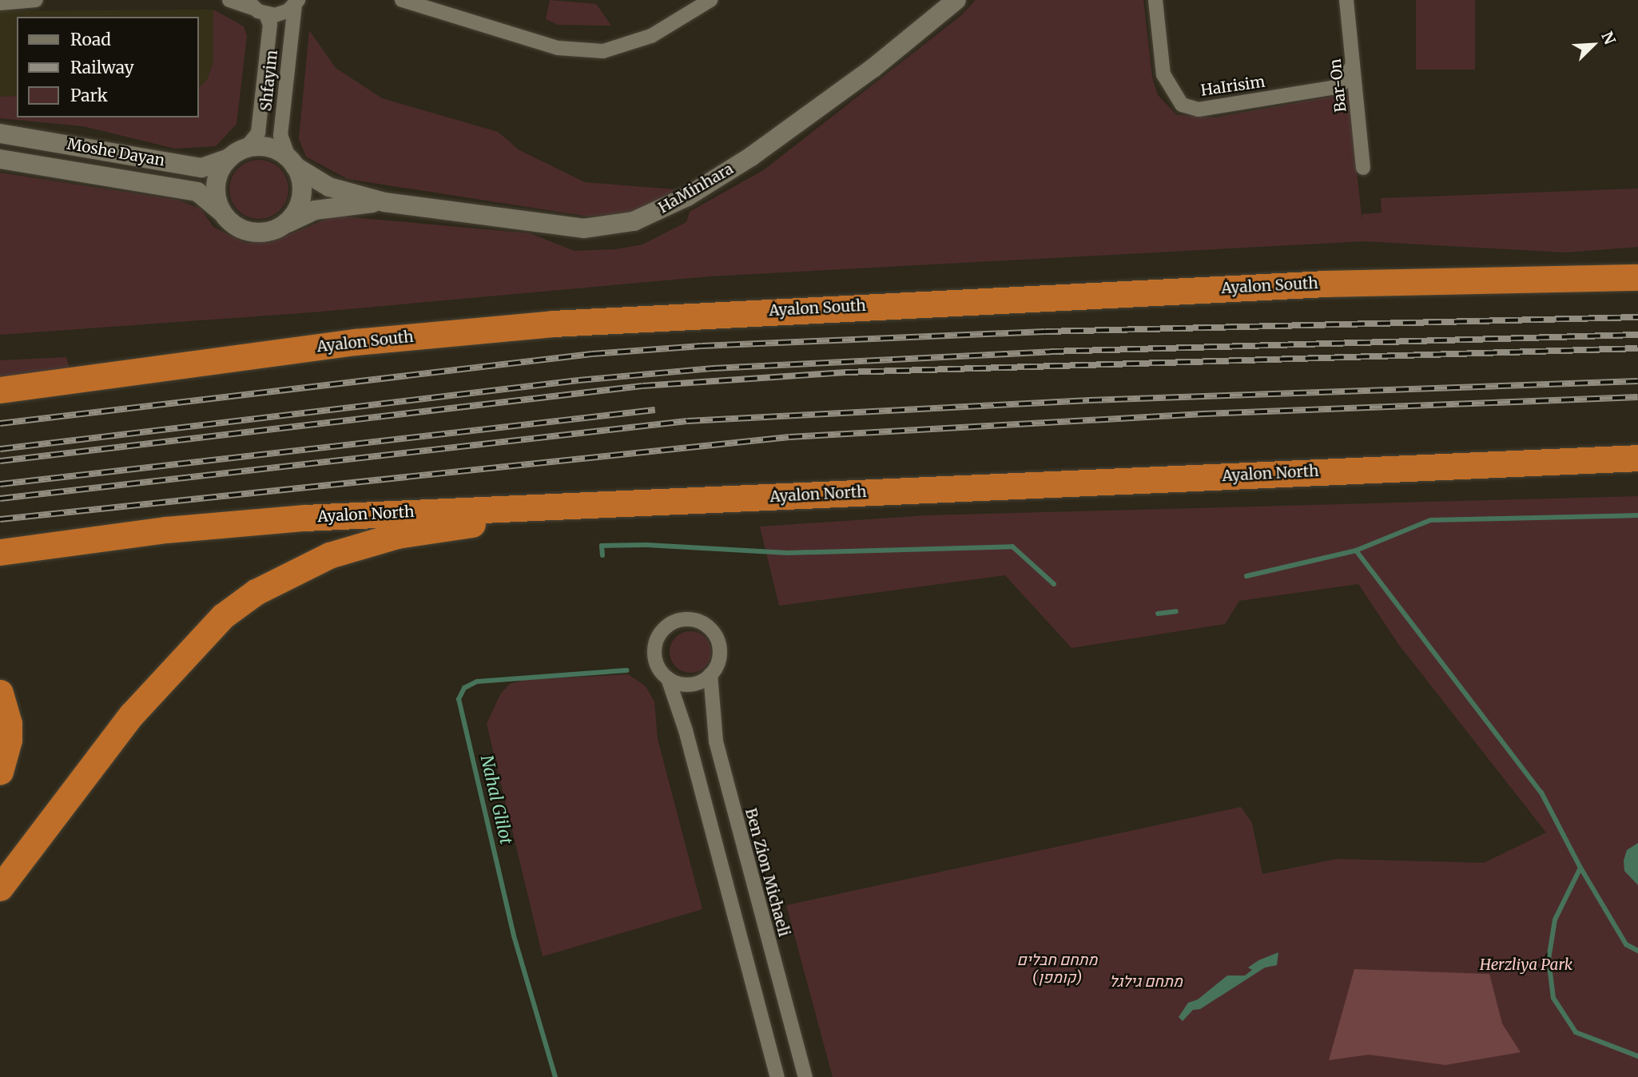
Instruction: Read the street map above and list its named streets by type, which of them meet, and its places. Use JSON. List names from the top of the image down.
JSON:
{
  "streets": {
    "highway": ["Ayalon South", "Ayalon North"],
    "street": [
      "Shfayim",
      "Bar-On",
      "HaIrisim",
      "Moshe Dayan",
      "HaMinhara",
      "Ben Zion Michaeli"
    ]
  },
  "crossings": [
    ["Shfayim", "Moshe Dayan"],
    ["Shfayim", "HaMinhara"],
    ["Bar-On", "HaIrisim"],
    ["Moshe Dayan", "HaMinhara"]
  ],
  "water": ["Nahal Glilot"],
  "parks": ["מתחם חבלים (קומפן)", "Herzliya Park", "מתחם גילגל"],
  "legend": ["Road", "Railway", "Park"],
  "north": "top right"
}
